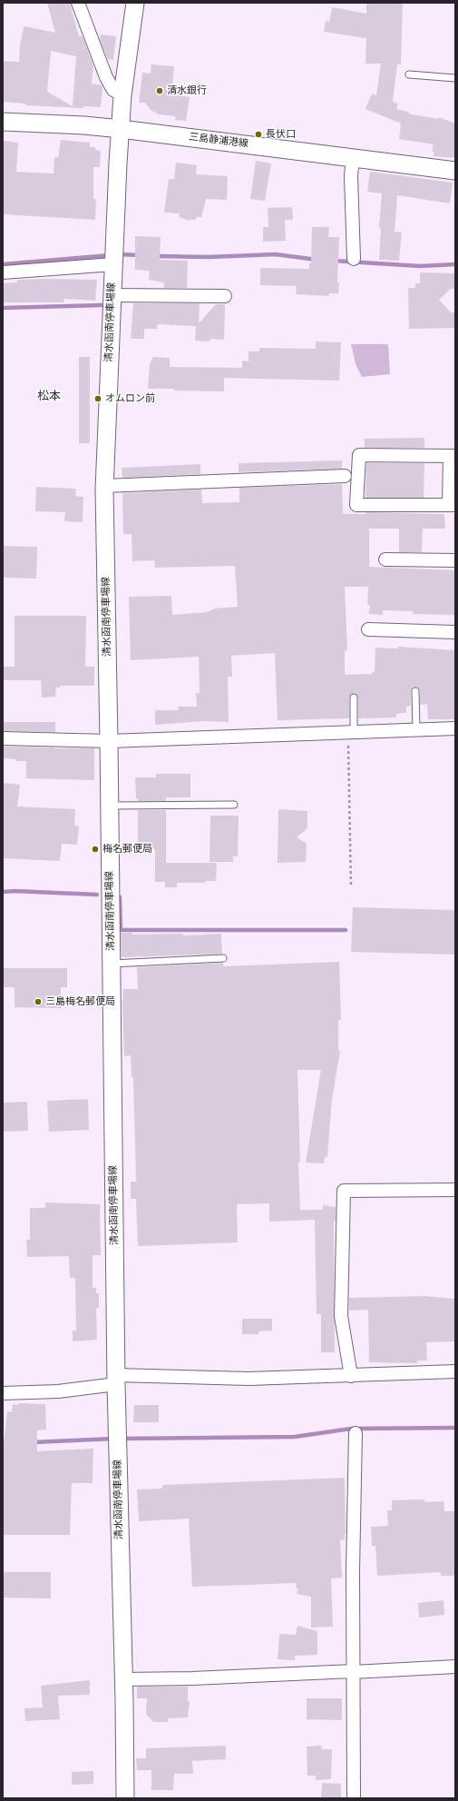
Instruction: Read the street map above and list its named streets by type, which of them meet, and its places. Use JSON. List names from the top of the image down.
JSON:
{
  "streets": {
    "main road": ["三島静浦港線", "清水函南停車場線"]
  },
  "crossings": [
    ["三島静浦港線", "清水函南停車場線"]
  ],
  "districts": ["松本"],
  "places": [
    "清水銀行",
    "長伏口",
    "オムロン前",
    "梅名郵便局",
    "三島梅名郵便局"
  ]
}
